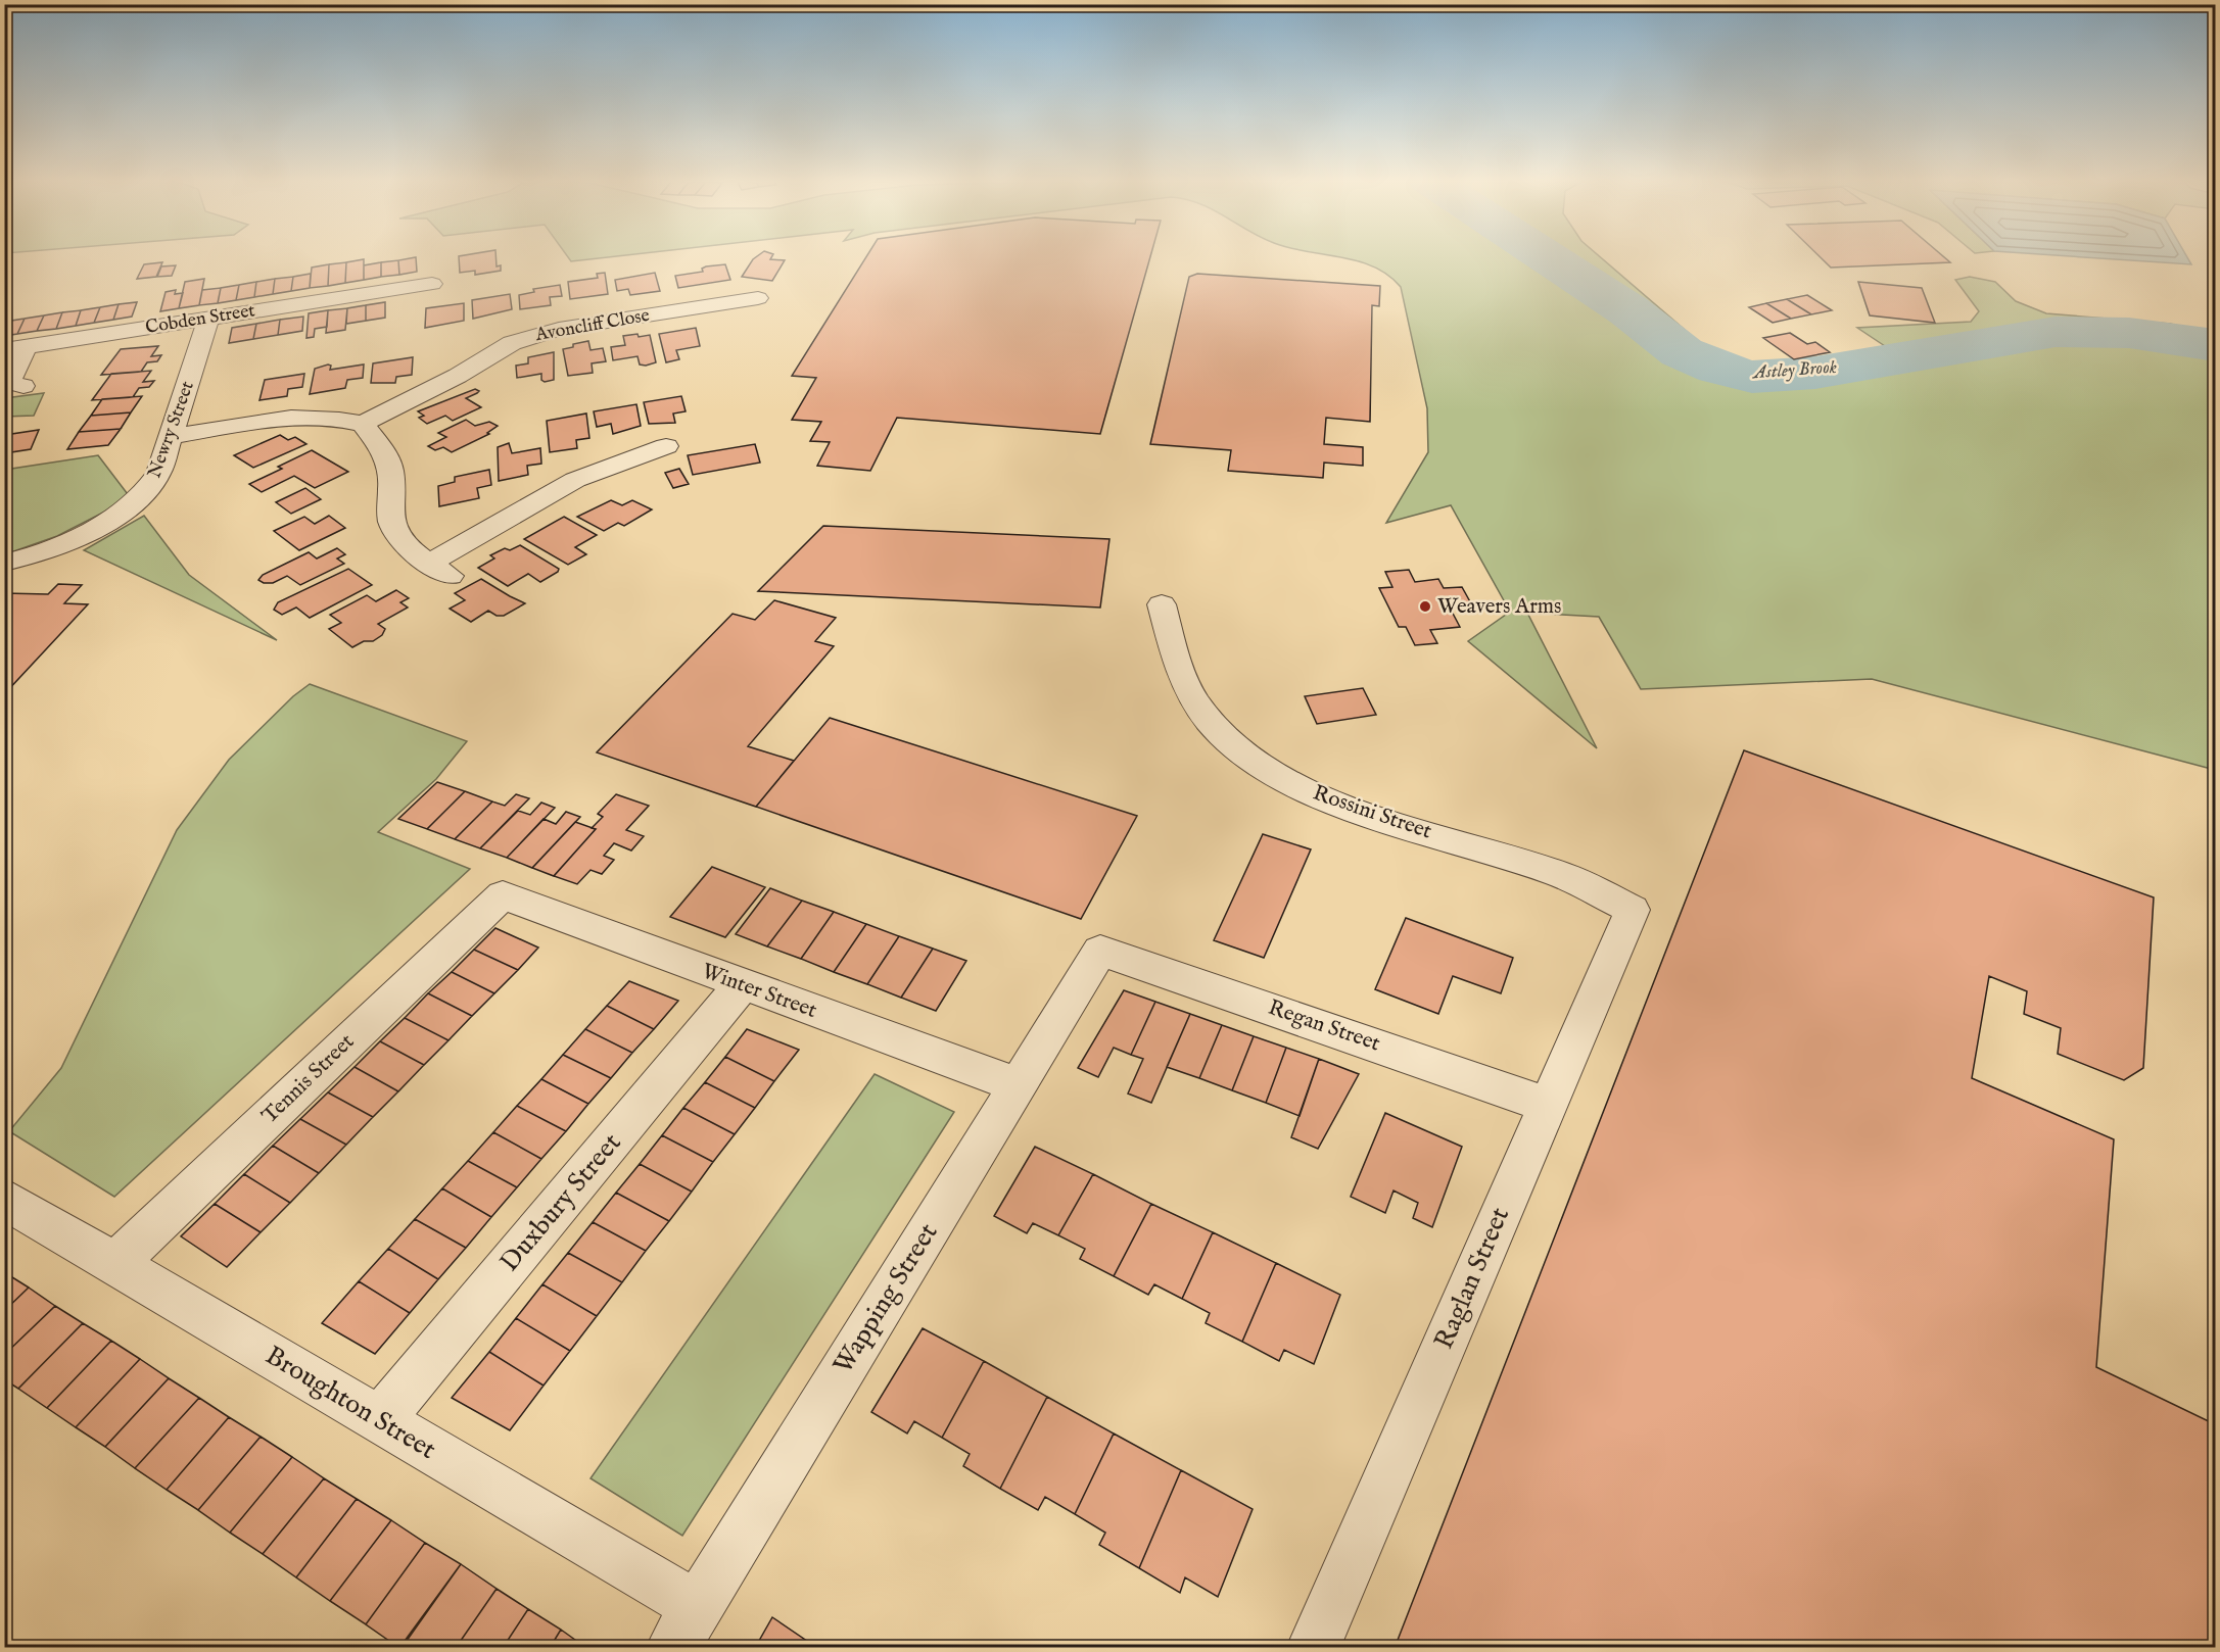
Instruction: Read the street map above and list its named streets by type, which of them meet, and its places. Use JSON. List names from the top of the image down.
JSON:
{
  "streets": {
    "street": [
      "Cobden Street",
      "Avoncliff Close",
      "Newry Street",
      "Rossini Street",
      "Winter Street",
      "Regan Street",
      "Tennis Street",
      "Duxbury Street",
      "Raglan Street",
      "Wapping Street",
      "Broughton Street"
    ]
  },
  "crossings": [
    ["Cobden Street", "Newry Street"],
    ["Rossini Street", "Raglan Street"],
    ["Winter Street", "Tennis Street"],
    ["Winter Street", "Duxbury Street"],
    ["Winter Street", "Wapping Street"],
    ["Regan Street", "Raglan Street"],
    ["Regan Street", "Wapping Street"],
    ["Tennis Street", "Broughton Street"],
    ["Duxbury Street", "Broughton Street"],
    ["Wapping Street", "Broughton Street"]
  ],
  "water": ["Astley Brook"],
  "places": ["Weavers Arms"]
}
